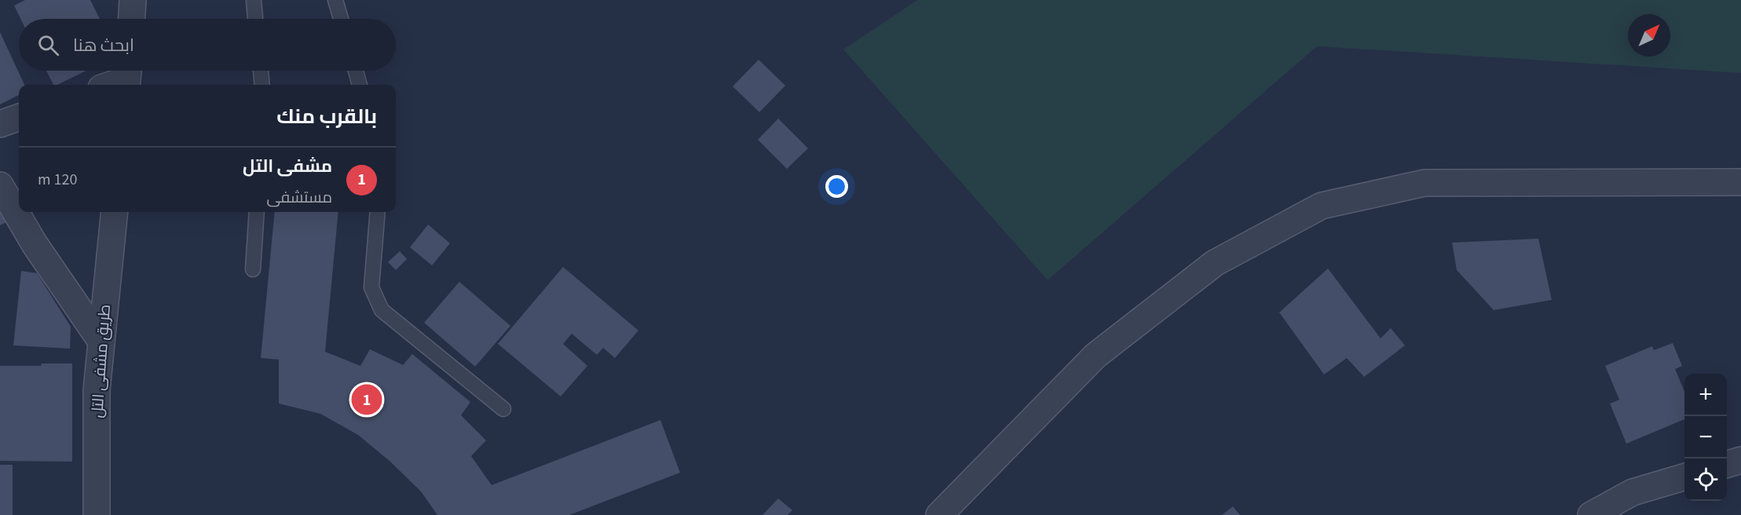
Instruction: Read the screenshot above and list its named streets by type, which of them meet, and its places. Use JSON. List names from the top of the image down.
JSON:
{
  "streets": {
    "street": ["طريق مشفى التل"]
  },
  "north": "top right",
  "page": {
    "search": "ابحث هنا",
    "heading": "بالقرب منك",
    "list": [
      {
        "mark": "1",
        "name": "مشفى التل",
        "note": "مستشفى",
        "value": "120 m"
      }
    ],
    "map_buttons": ["+", "−"],
    "pins": "1"
  }
}
